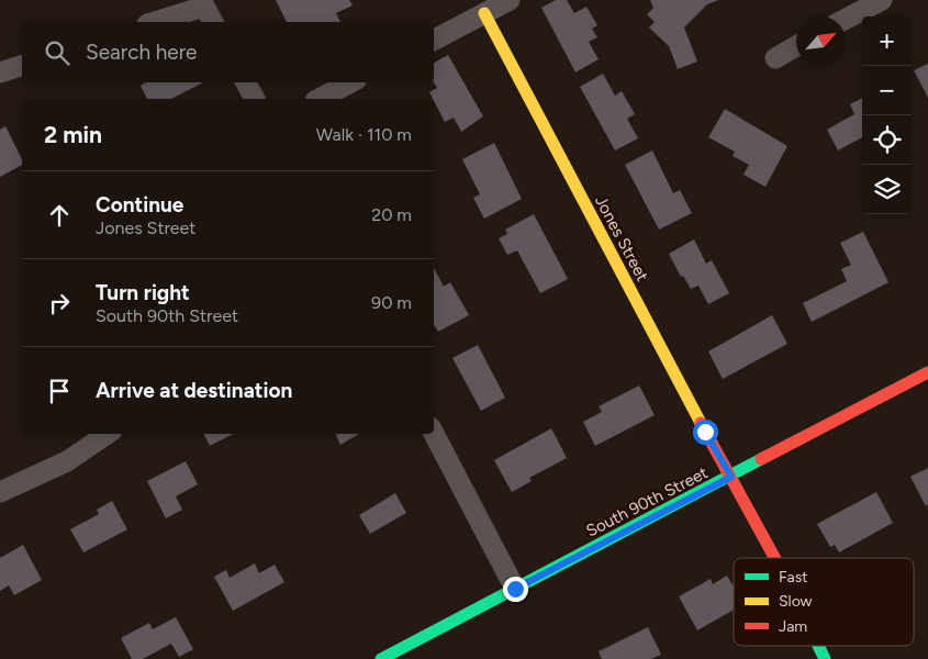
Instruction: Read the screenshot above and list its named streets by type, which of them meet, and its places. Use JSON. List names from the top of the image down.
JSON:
{
  "streets": {
    "street": ["Jones Street", "South 90th Street"]
  },
  "crossings": [
    ["Jones Street", "South 90th Street"]
  ],
  "legend": ["Fast", "Slow", "Jam"],
  "north": "top right",
  "page": {
    "map_buttons": ["+", "−"],
    "search": "Search here",
    "heading": ["2 min", "Walk · 110 m"],
    "list": [
      ["Continue", "Jones Street", "20 m"],
      ["Turn right", "South 90th Street", "90 m"],
      "Arrive at destination"
    ]
  }
}
